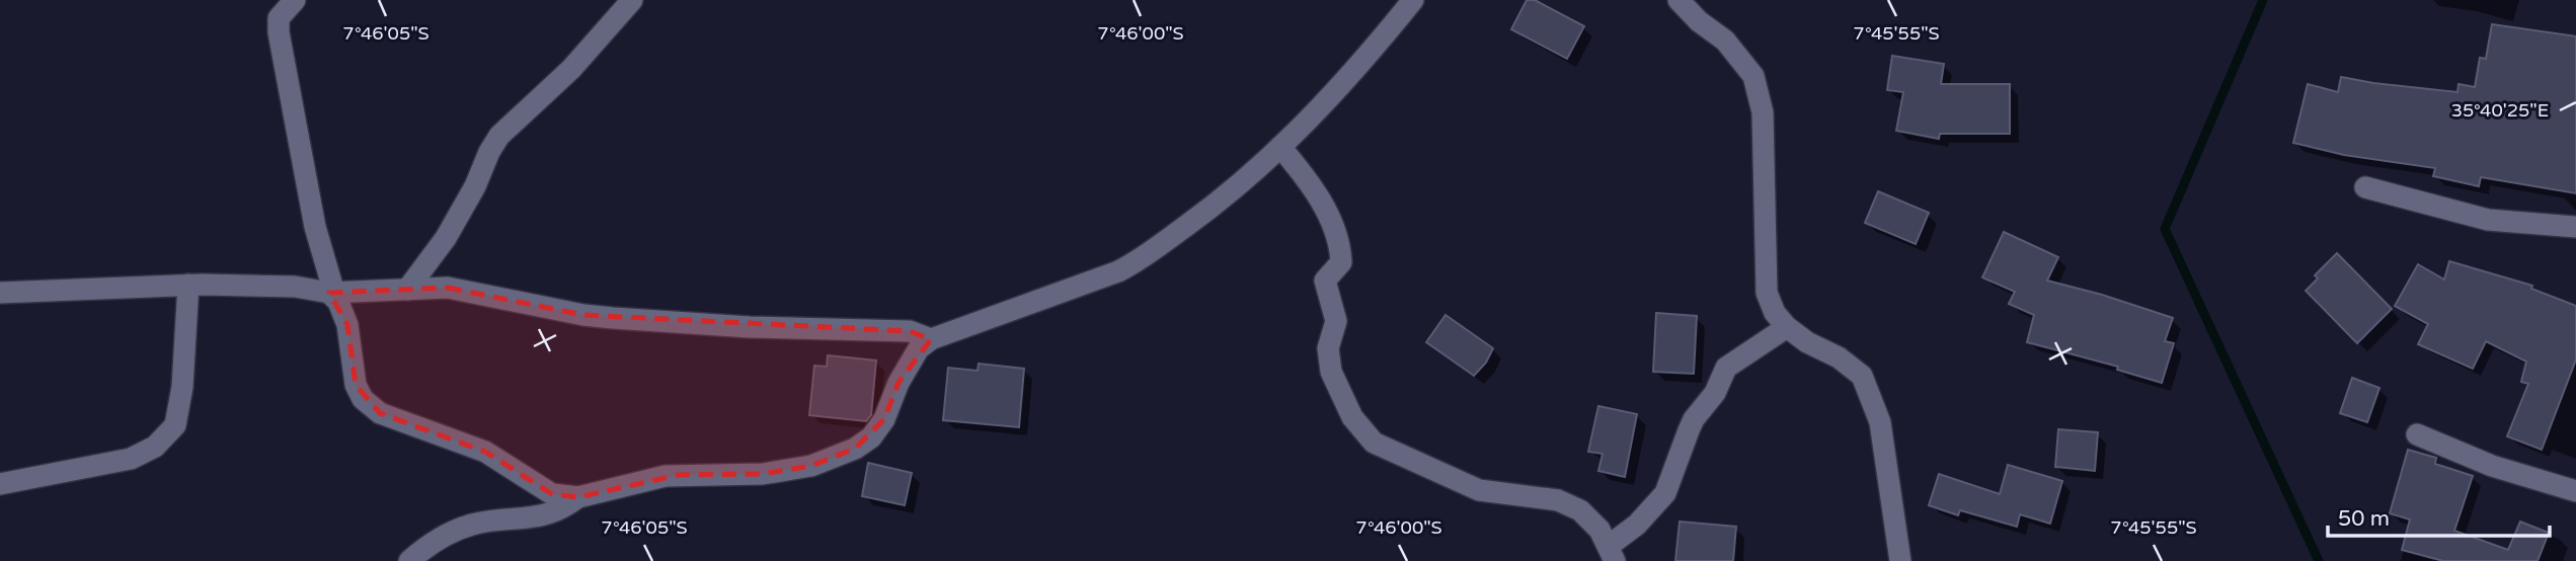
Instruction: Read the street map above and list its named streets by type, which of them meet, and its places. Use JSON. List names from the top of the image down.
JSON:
{
  "scale_bar": "50 m",
  "coordinates": [
    "7°46'05\"S",
    "7°46'00\"S",
    "7°45'55\"S",
    "35°40'25\"E"
  ]
}
